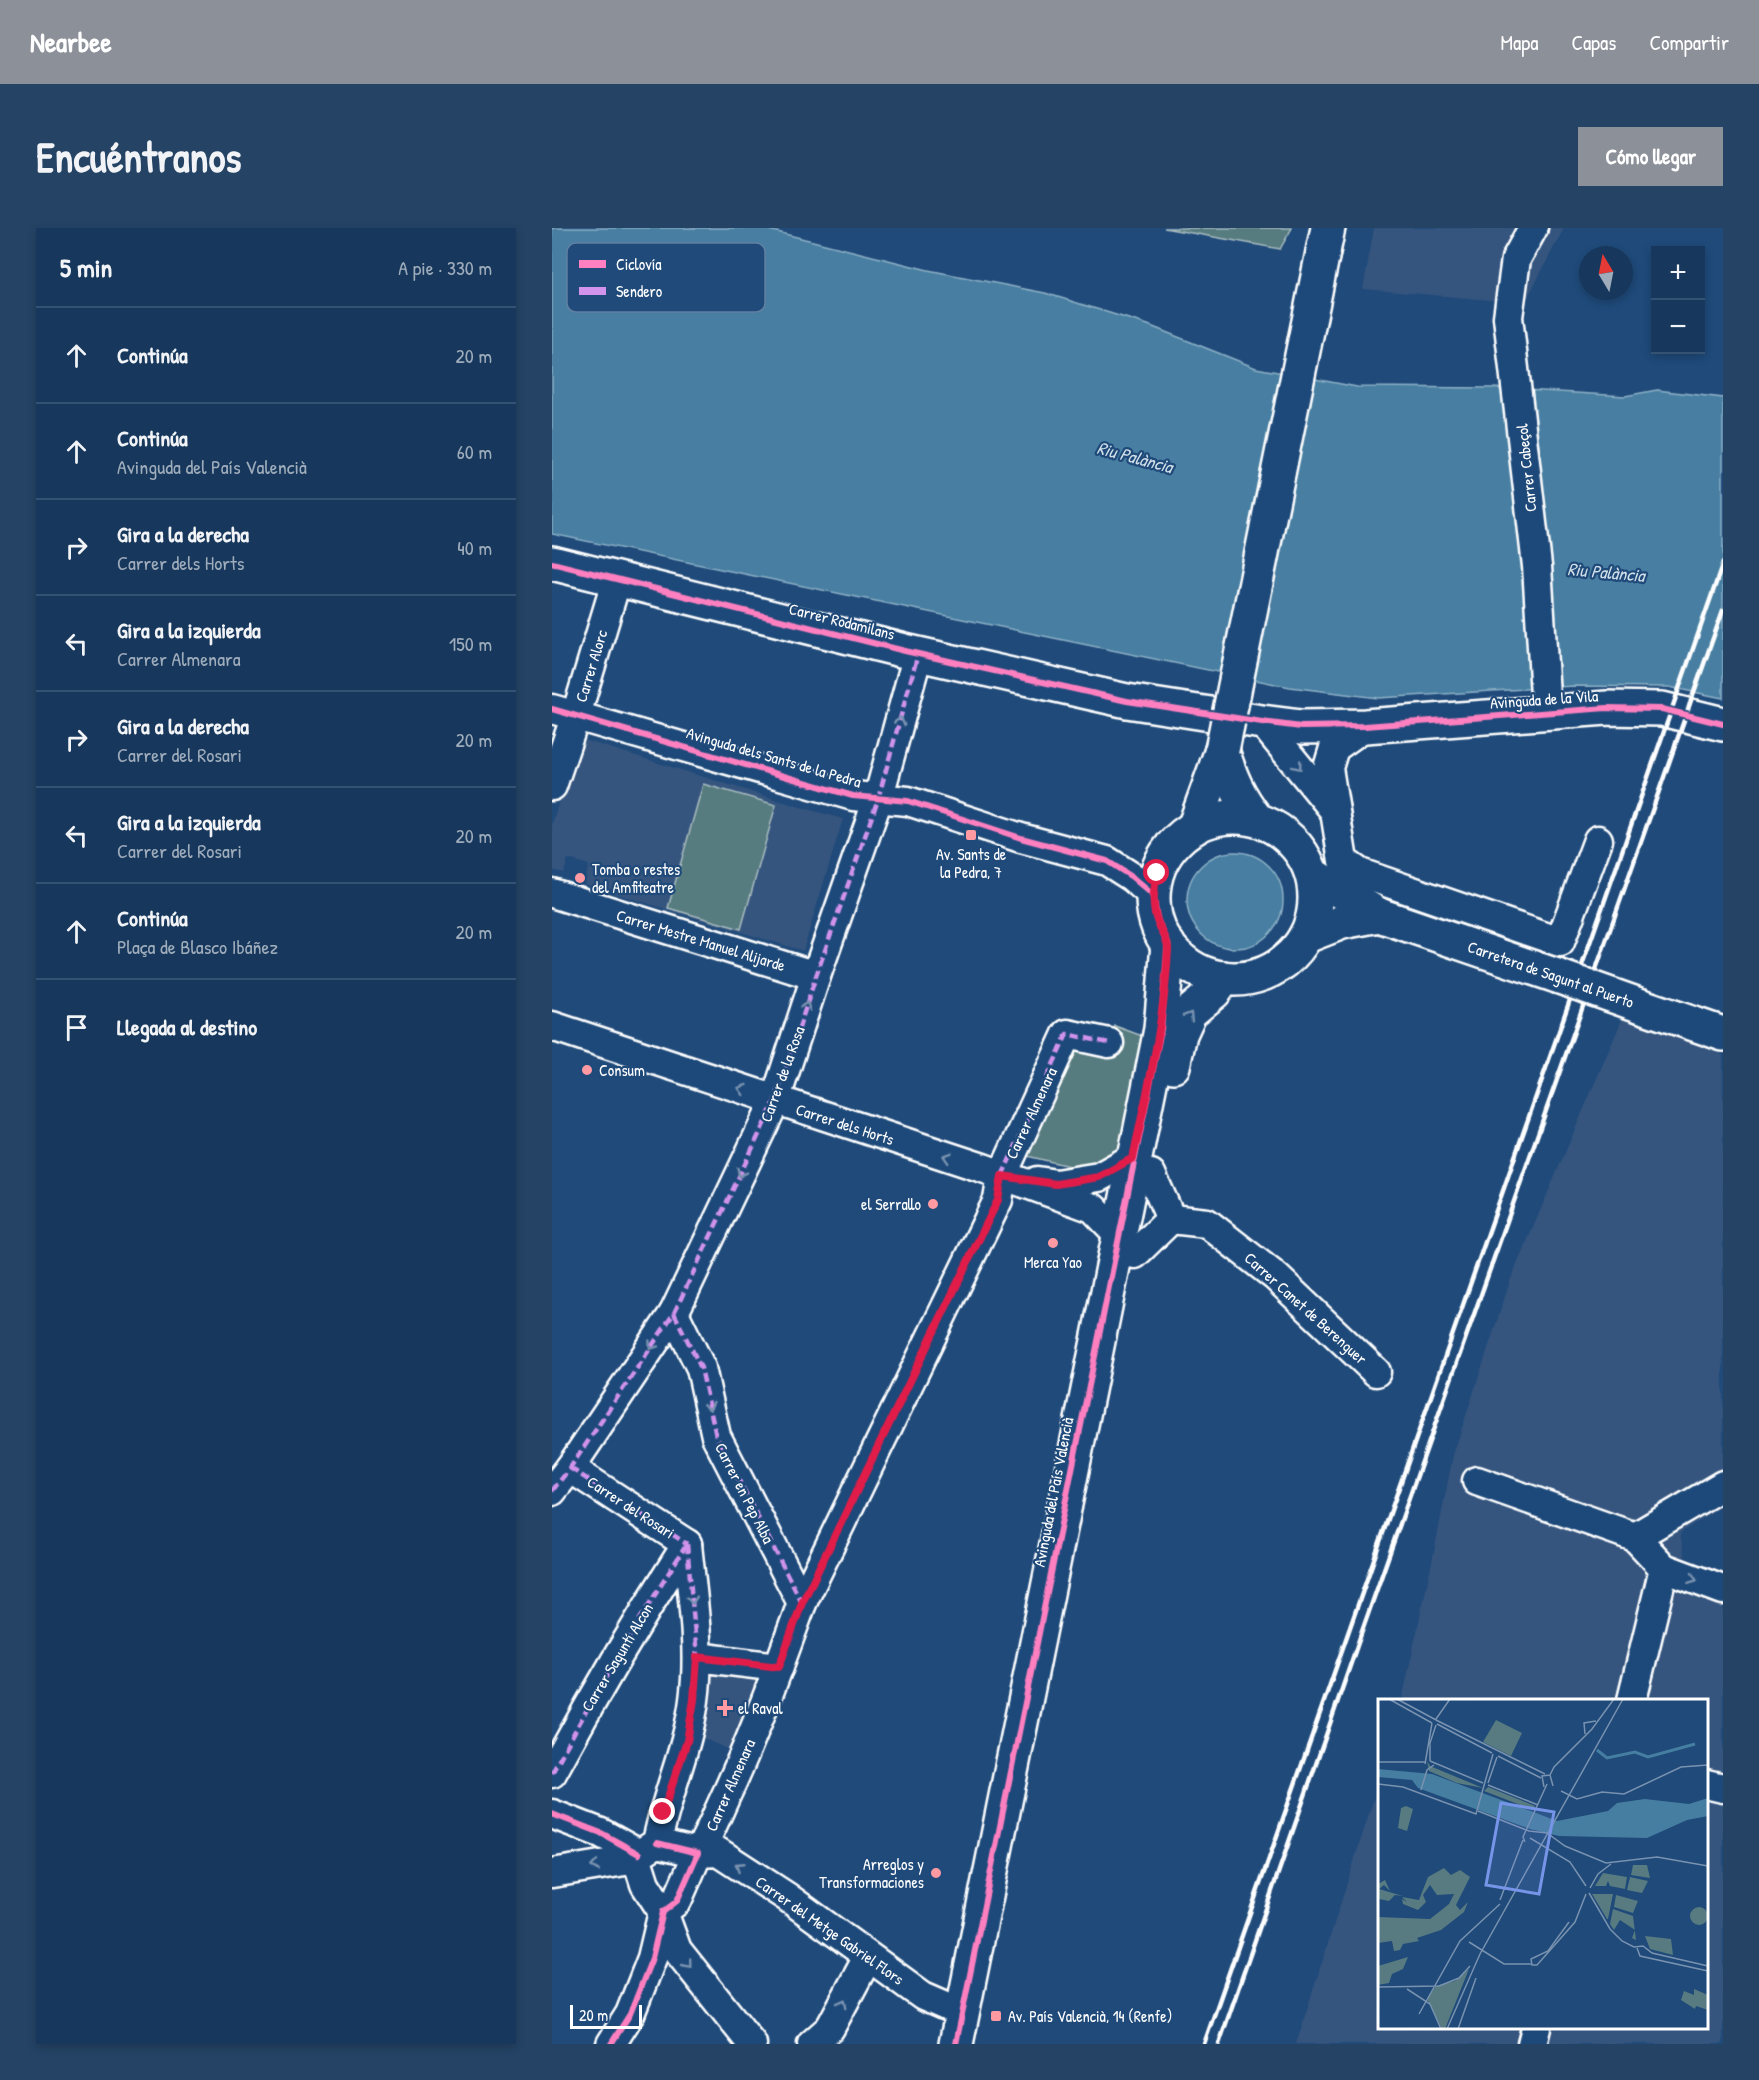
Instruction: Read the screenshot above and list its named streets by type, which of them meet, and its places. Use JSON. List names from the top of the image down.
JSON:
{
  "streets": {
    "main road": [
      "Carrer Rodamilans",
      "Avinguda de la Vila",
      "Carretera de Sagunt al Puerto",
      "Avinguda del País Valencià"
    ],
    "street": [
      "Carrer Cabeçol",
      "Carrer Alorc",
      "Avinguda dels Sants de la Pedra",
      "Carrer Mestre Manuel Alijarde",
      "Carrer de la Rosa",
      "Carrer Almenara",
      "Carrer dels Horts",
      "Carrer Canet de Berenguer",
      "Carrer en Pep Alba",
      "Carrer del Rosari",
      "Carrer Saguntí Alcon",
      "Carrer del Metge Gabriel Flors"
    ]
  },
  "crossings": [
    ["Carrer Cabeçol", "Avinguda de la Vila"],
    ["Carrer Rodamilans", "Carrer Alorc"],
    ["Carrer Rodamilans", "Avinguda de la Vila"],
    ["Carrer Rodamilans", "Carrer de la Rosa"],
    ["Carrer Alorc", "Avinguda dels Sants de la Pedra"],
    ["Avinguda dels Sants de la Pedra", "Carretera de Sagunt al Puerto"],
    ["Avinguda dels Sants de la Pedra", "Carrer de la Rosa"],
    ["Avinguda dels Sants de la Pedra", "Avinguda del País Valencià"],
    ["Carrer Mestre Manuel Alijarde", "Carrer de la Rosa"],
    ["Carretera de Sagunt al Puerto", "Avinguda del País Valencià"],
    ["Carrer de la Rosa", "Carrer dels Horts"],
    ["Carrer de la Rosa", "Carrer en Pep Alba"],
    ["Carrer de la Rosa", "Carrer del Rosari"],
    ["Carrer Almenara", "Carrer dels Horts"],
    ["Carrer Almenara", "Carrer en Pep Alba"],
    ["Carrer Almenara", "Carrer del Metge Gabriel Flors"],
    ["Carrer dels Horts", "Avinguda del País Valencià"],
    ["Avinguda del País Valencià", "Carrer del Metge Gabriel Flors"],
    ["Carrer del Rosari", "Carrer Saguntí Alcon"],
    ["Carrer del Rosari", "Carrer del Metge Gabriel Flors"]
  ],
  "one_way": ["Carrer dels Horts", "Carrer en Pep Alba"],
  "water": ["Riu Palància"],
  "places": {
    "transit": ["Av. Sants de la Pedra, 7", "Av. País Valencià, 14 (Renfe)"],
    "other": [
      "Tomba o restes del Amfiteatre",
      "Consum",
      "el Serrallo",
      "Merca Yao",
      "Arreglos y Transformaciones"
    ],
    "health": ["el Raval"]
  },
  "legend": ["Ciclovía", "Sendero"],
  "scale_bar": "20 m",
  "north": "top",
  "page": {
    "header": "Nearbee",
    "nav": ["Mapa", "Capas", "Compartir"],
    "buttons": "Cómo llegar",
    "title": "Encuéntranos",
    "heading": ["5 min", "A pie · 330 m"],
    "map_buttons": ["+", "−"],
    "list": [
      ["Continúa", "20 m"],
      ["Continúa", "Avinguda del País Valencià", "60 m"],
      ["Gira a la derecha", "Carrer dels Horts", "40 m"],
      ["Gira a la izquierda", "Carrer Almenara", "150 m"],
      ["Gira a la derecha", "Carrer del Rosari", "20 m"],
      ["Gira a la izquierda", "Carrer del Rosari", "20 m"],
      ["Continúa", "Plaça de Blasco Ibáñez", "20 m"],
      "Llegada al destino"
    ],
    "scale": "20 m"
  }
}
